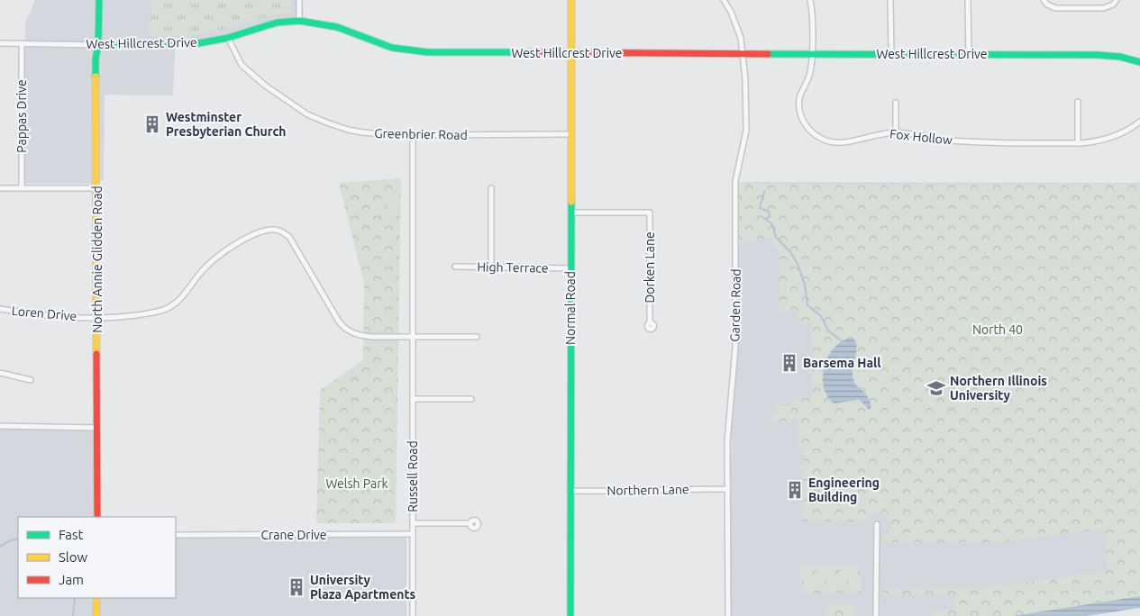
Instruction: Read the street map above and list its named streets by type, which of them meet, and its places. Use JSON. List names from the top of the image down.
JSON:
{
  "streets": {
    "street": [
      "West Hillcrest Drive",
      "Pappas Drive",
      "Greenbrier Road",
      "Fox Hollow",
      "North Annie Glidden Road",
      "High Terrace",
      "Dorken Lane",
      "Garden Road",
      "Normal Road",
      "Loren Drive",
      "Russell Road",
      "Northern Lane",
      "Crane Drive"
    ]
  },
  "crossings": [
    ["West Hillcrest Drive", "Pappas Drive"],
    ["West Hillcrest Drive", "Greenbrier Road"],
    ["West Hillcrest Drive", "Fox Hollow"],
    ["West Hillcrest Drive", "North Annie Glidden Road"],
    ["West Hillcrest Drive", "Garden Road"],
    ["West Hillcrest Drive", "Normal Road"],
    ["Greenbrier Road", "Normal Road"],
    ["Greenbrier Road", "Russell Road"],
    ["North Annie Glidden Road", "Loren Drive"],
    ["High Terrace", "Normal Road"],
    ["Dorken Lane", "Normal Road"],
    ["Garden Road", "Northern Lane"],
    ["Normal Road", "Northern Lane"],
    ["Loren Drive", "Russell Road"],
    ["Russell Road", "Crane Drive"]
  ],
  "parks": ["North 40", "Welsh Park"],
  "places": {
    "building": [
      "Westminster Presbyterian Church",
      "Barsema Hall",
      "Engineering Building",
      "University Plaza Apartments"
    ],
    "school or university": ["Northern Illinois University"]
  },
  "legend": ["Fast", "Slow", "Jam"]
}
